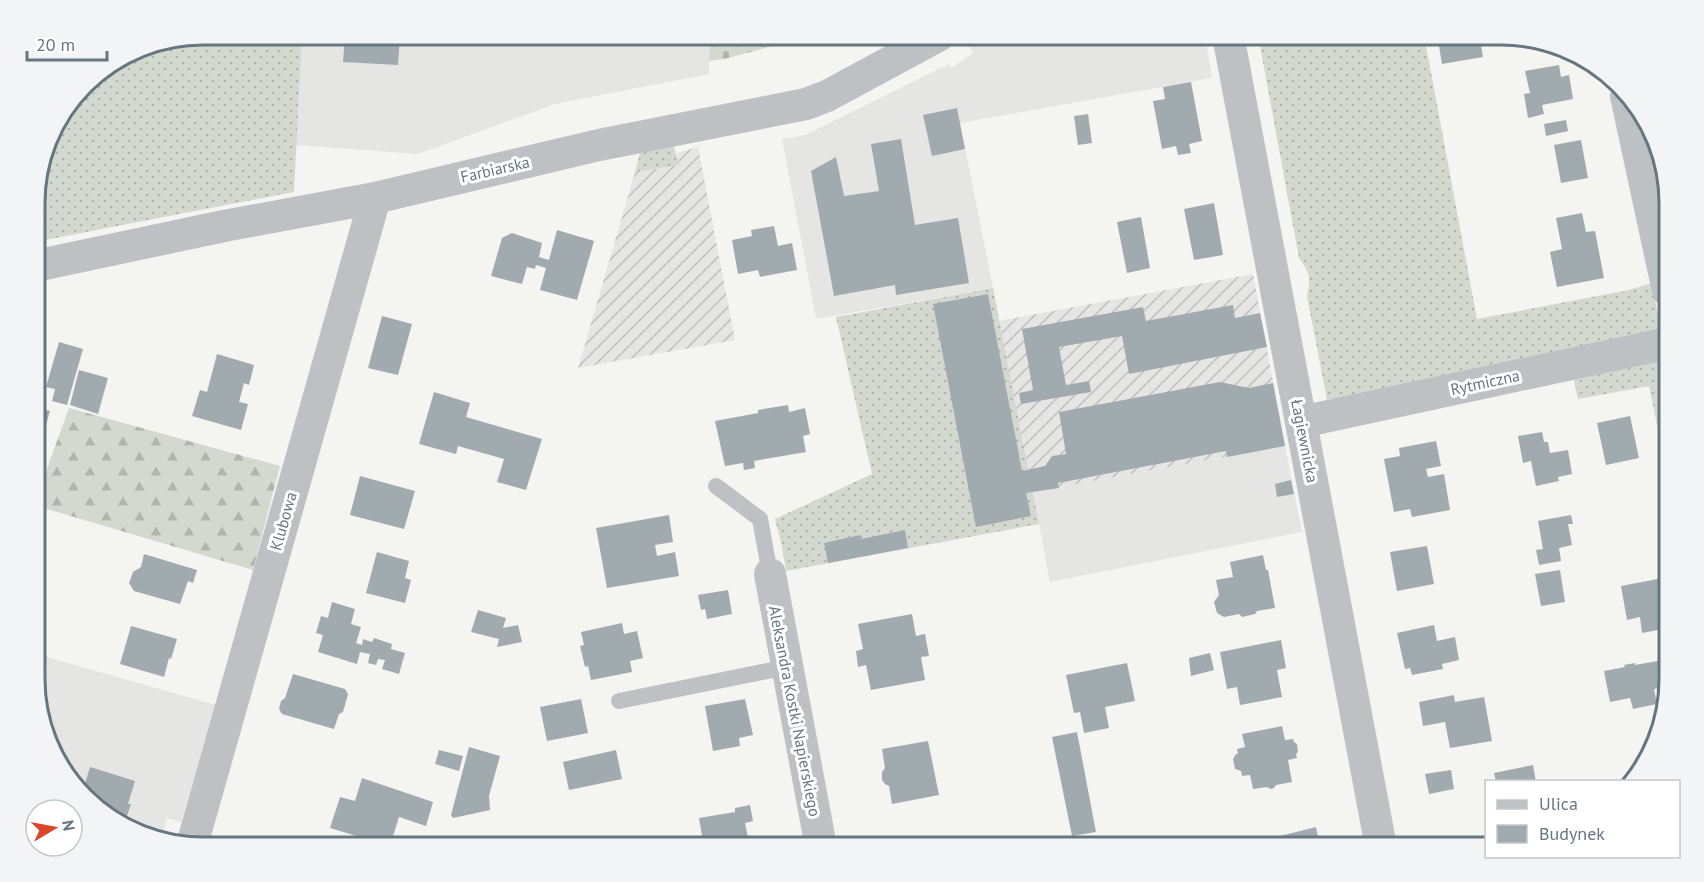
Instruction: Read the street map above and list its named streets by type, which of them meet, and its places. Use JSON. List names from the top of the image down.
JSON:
{
  "streets": {
    "street": [
      "Farbiarska",
      "Rytmiczna",
      "Łagiewnicka",
      "Klubowa",
      "Aleksandra Kostki Napierskiego"
    ]
  },
  "crossings": [
    ["Farbiarska", "Klubowa"],
    ["Rytmiczna", "Łagiewnicka"]
  ],
  "legend": ["Ulica", "Budynek"],
  "scale_bar": "20 m",
  "north": "right"
}
